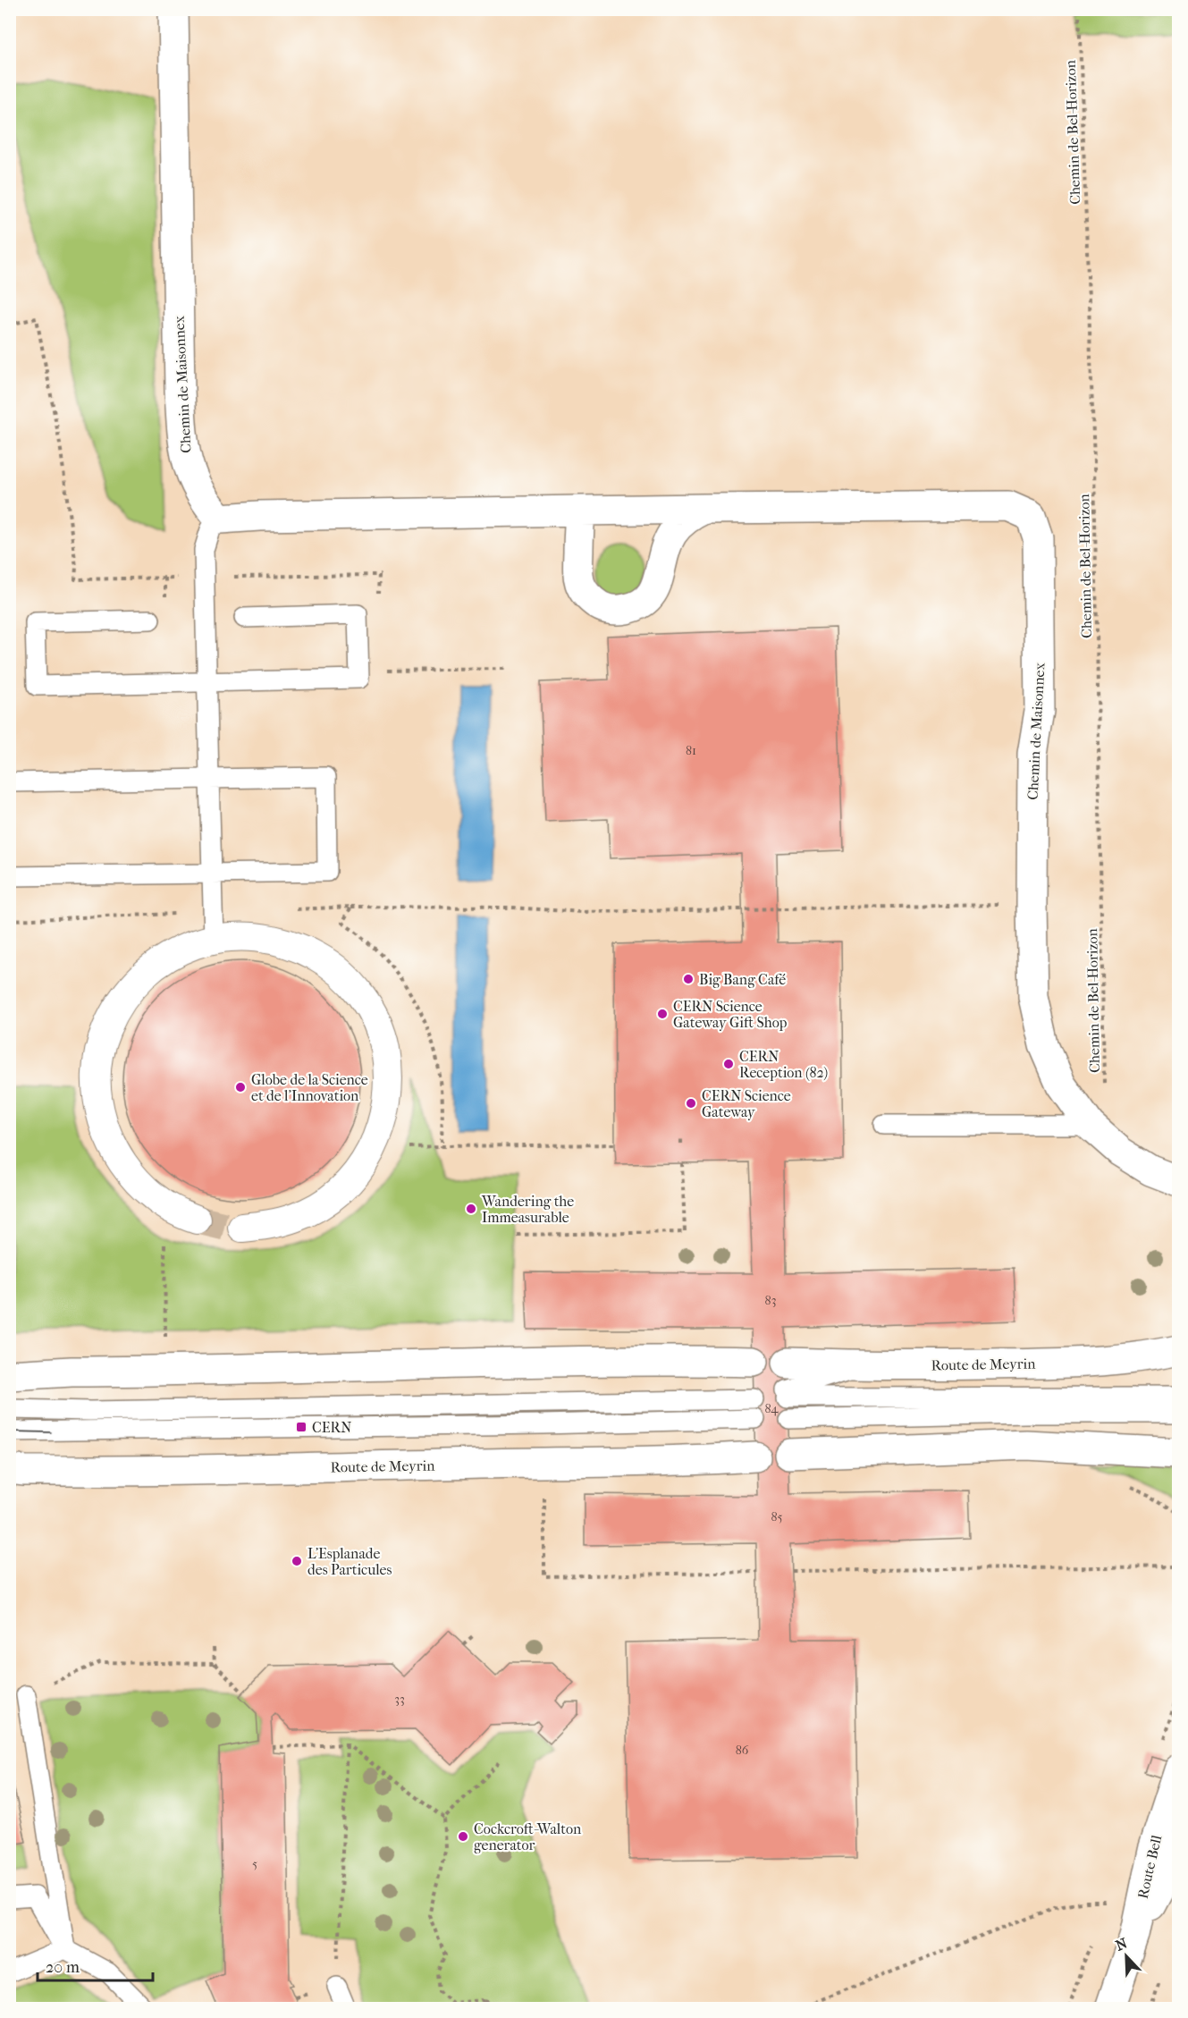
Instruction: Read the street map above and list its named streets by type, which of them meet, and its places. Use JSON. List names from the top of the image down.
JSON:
{
  "streets": {
    "street": ["Chemin de Maisonnex", "Route de Meyrin", "Route Bell"],
    "path": ["Chemin de Bel-Horizon"]
  },
  "crossings": [
    ["Chemin de Bel-Horizon", "Chemin de Maisonnex"]
  ],
  "places": {
    "other": [
      "Big Bang Café",
      "CERN Science Gateway Gift Shop",
      "CERN Reception (82)",
      "Globe de la Science et de l'Innovation",
      "CERN Science Gateway",
      "Wandering the Immeasurable",
      "L'Esplanade des Particules",
      "Cockcroft-Walton generator"
    ],
    "transit": ["CERN"]
  },
  "house_numbers": [
    "81",
    "83",
    "84",
    "85",
    "33",
    "86",
    "5"
  ],
  "scale_bar": "20 m",
  "north": "top left"
}
